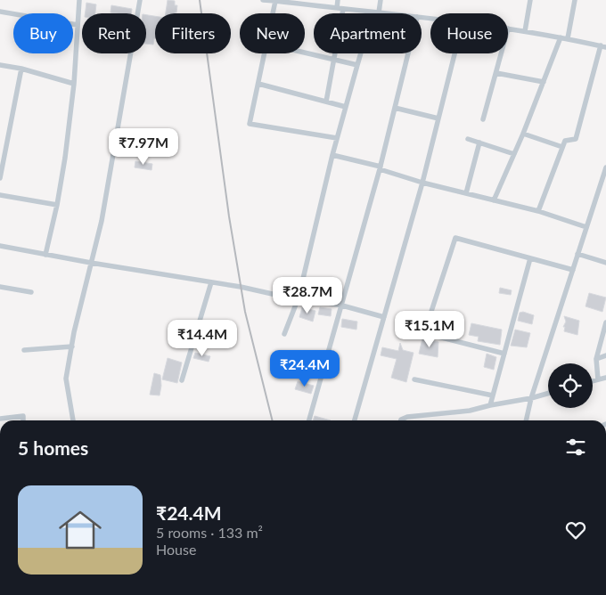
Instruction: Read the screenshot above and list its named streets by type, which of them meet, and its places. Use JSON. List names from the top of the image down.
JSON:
{
  "page": {
    "chip": [
      "Buy",
      "Rent",
      "Filters",
      "New",
      "Apartment",
      "House"
    ],
    "price": [
      "₹7.97M",
      "₹28.7M",
      "₹15.1M",
      "₹14.4M",
      "₹24.4M"
    ],
    "heading": "5 homes",
    "list": [
      {
        "name": "₹24.4M",
        "note": "5 rooms · 133 m² · House"
      }
    ]
  }
}
